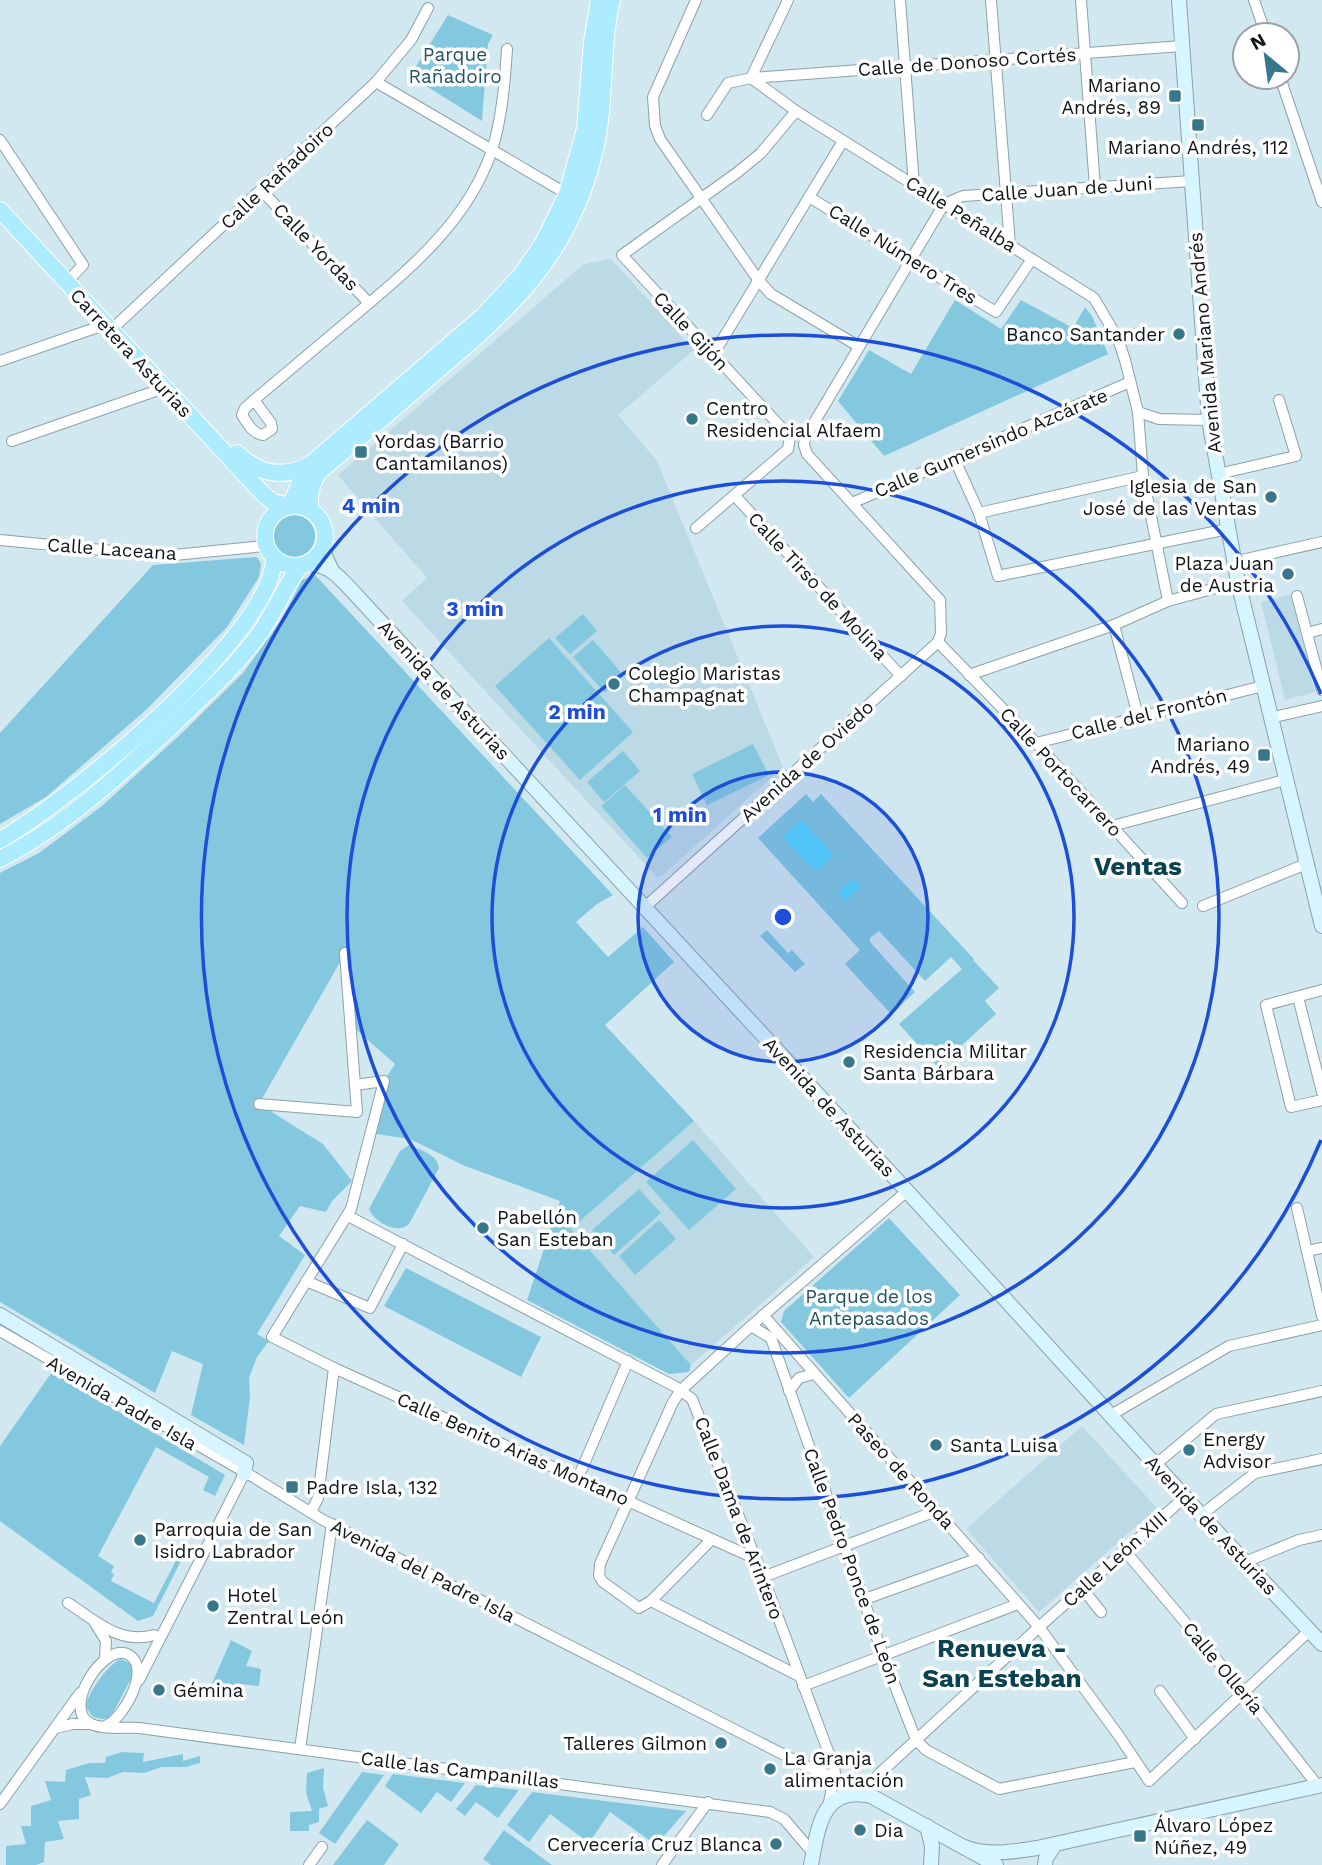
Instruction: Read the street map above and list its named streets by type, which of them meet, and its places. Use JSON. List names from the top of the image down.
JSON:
{
  "streets": {
    "main road": [
      "Avenida Mariano Andrés",
      "Carretera Asturias",
      "Avenida de Asturias",
      "Avenida del Padre Isla"
    ],
    "street": [
      "Calle de Donoso Cortés",
      "Calle Rañadoiro",
      "Calle Juan de Juni",
      "Calle Peñalba",
      "Calle Yordas",
      "Calle Número Tres",
      "Calle Gijón",
      "Calle Gumersindo Azcárate",
      "Calle Laceana",
      "Calle Tirso de Molina",
      "Calle del Frontón",
      "Avenida de Oviedo",
      "Calle Portocarrero",
      "Avenida Padre Isla",
      "Calle Benito Arias Montano",
      "Paseo de Ronda",
      "Calle Dama de Arintero",
      "Calle León XIII",
      "Calle Pedro Ponce de León",
      "Calle Ollería",
      "Calle las Campanillas"
    ]
  },
  "crossings": [
    ["Calle de Donoso Cortés", "Calle Peñalba"],
    ["Calle de Donoso Cortés", "Avenida Mariano Andrés"],
    ["Calle Rañadoiro", "Calle Yordas"],
    ["Calle Rañadoiro", "Carretera Asturias"],
    ["Calle Juan de Juni", "Calle Peñalba"],
    ["Calle Juan de Juni", "Avenida Mariano Andrés"],
    ["Calle Peñalba", "Calle Número Tres"],
    ["Calle Peñalba", "Calle Gumersindo Azcárate"],
    ["Calle Gijón", "Calle Tirso de Molina"],
    ["Avenida Mariano Andrés", "Calle del Frontón"],
    ["Carretera Asturias", "Calle Laceana"],
    ["Carretera Asturias", "Avenida de Asturias"],
    ["Calle Laceana", "Avenida de Asturias"],
    ["Calle Tirso de Molina", "Avenida de Oviedo"],
    ["Avenida de Asturias", "Avenida de Oviedo"],
    ["Avenida de Asturias", "Calle León XIII"],
    ["Calle del Frontón", "Calle Portocarrero"],
    ["Avenida de Oviedo", "Calle Portocarrero"],
    ["Avenida Padre Isla", "Avenida del Padre Isla"],
    ["Calle Benito Arias Montano", "Calle Dama de Arintero"],
    ["Paseo de Ronda", "Calle León XIII"],
    ["Calle Dama de Arintero", "Avenida del Padre Isla"],
    ["Calle León XIII", "Calle Pedro Ponce de León"],
    ["Calle León XIII", "Avenida del Padre Isla"],
    ["Calle León XIII", "Calle Ollería"]
  ],
  "districts": ["Ventas", "Renueva - San Esteban"],
  "parks": ["Parque Rañadoiro", "Parque de los Antepasados"],
  "places": {
    "transit": [
      "Mariano Andrés, 89",
      "Mariano Andrés, 112",
      "Yordas (Barrio Cantamilanos)",
      "Mariano Andrés, 49",
      "Padre Isla, 132",
      "Álvaro López Núñez, 49"
    ],
    "other": [
      "Banco Santander",
      "Centro Residencial Alfaem",
      "Iglesia de San José de las Ventas",
      "Plaza Juan de Austria",
      "Colegio Maristas Champagnat",
      "Residencia Militar Santa Bárbara",
      "Pabellón San Esteban",
      "Santa Luisa",
      "Energy Advisor",
      "Parroquia de San Isidro Labrador",
      "Hotel Zentral León",
      "Gémina",
      "Talleres Gilmon",
      "La Granja alimentación",
      "Dia",
      "Cervecería Cruz Blanca"
    ]
  },
  "north": "top left",
  "rings": [
    "4 min",
    "3 min",
    "2 min",
    "1 min"
  ]
}
